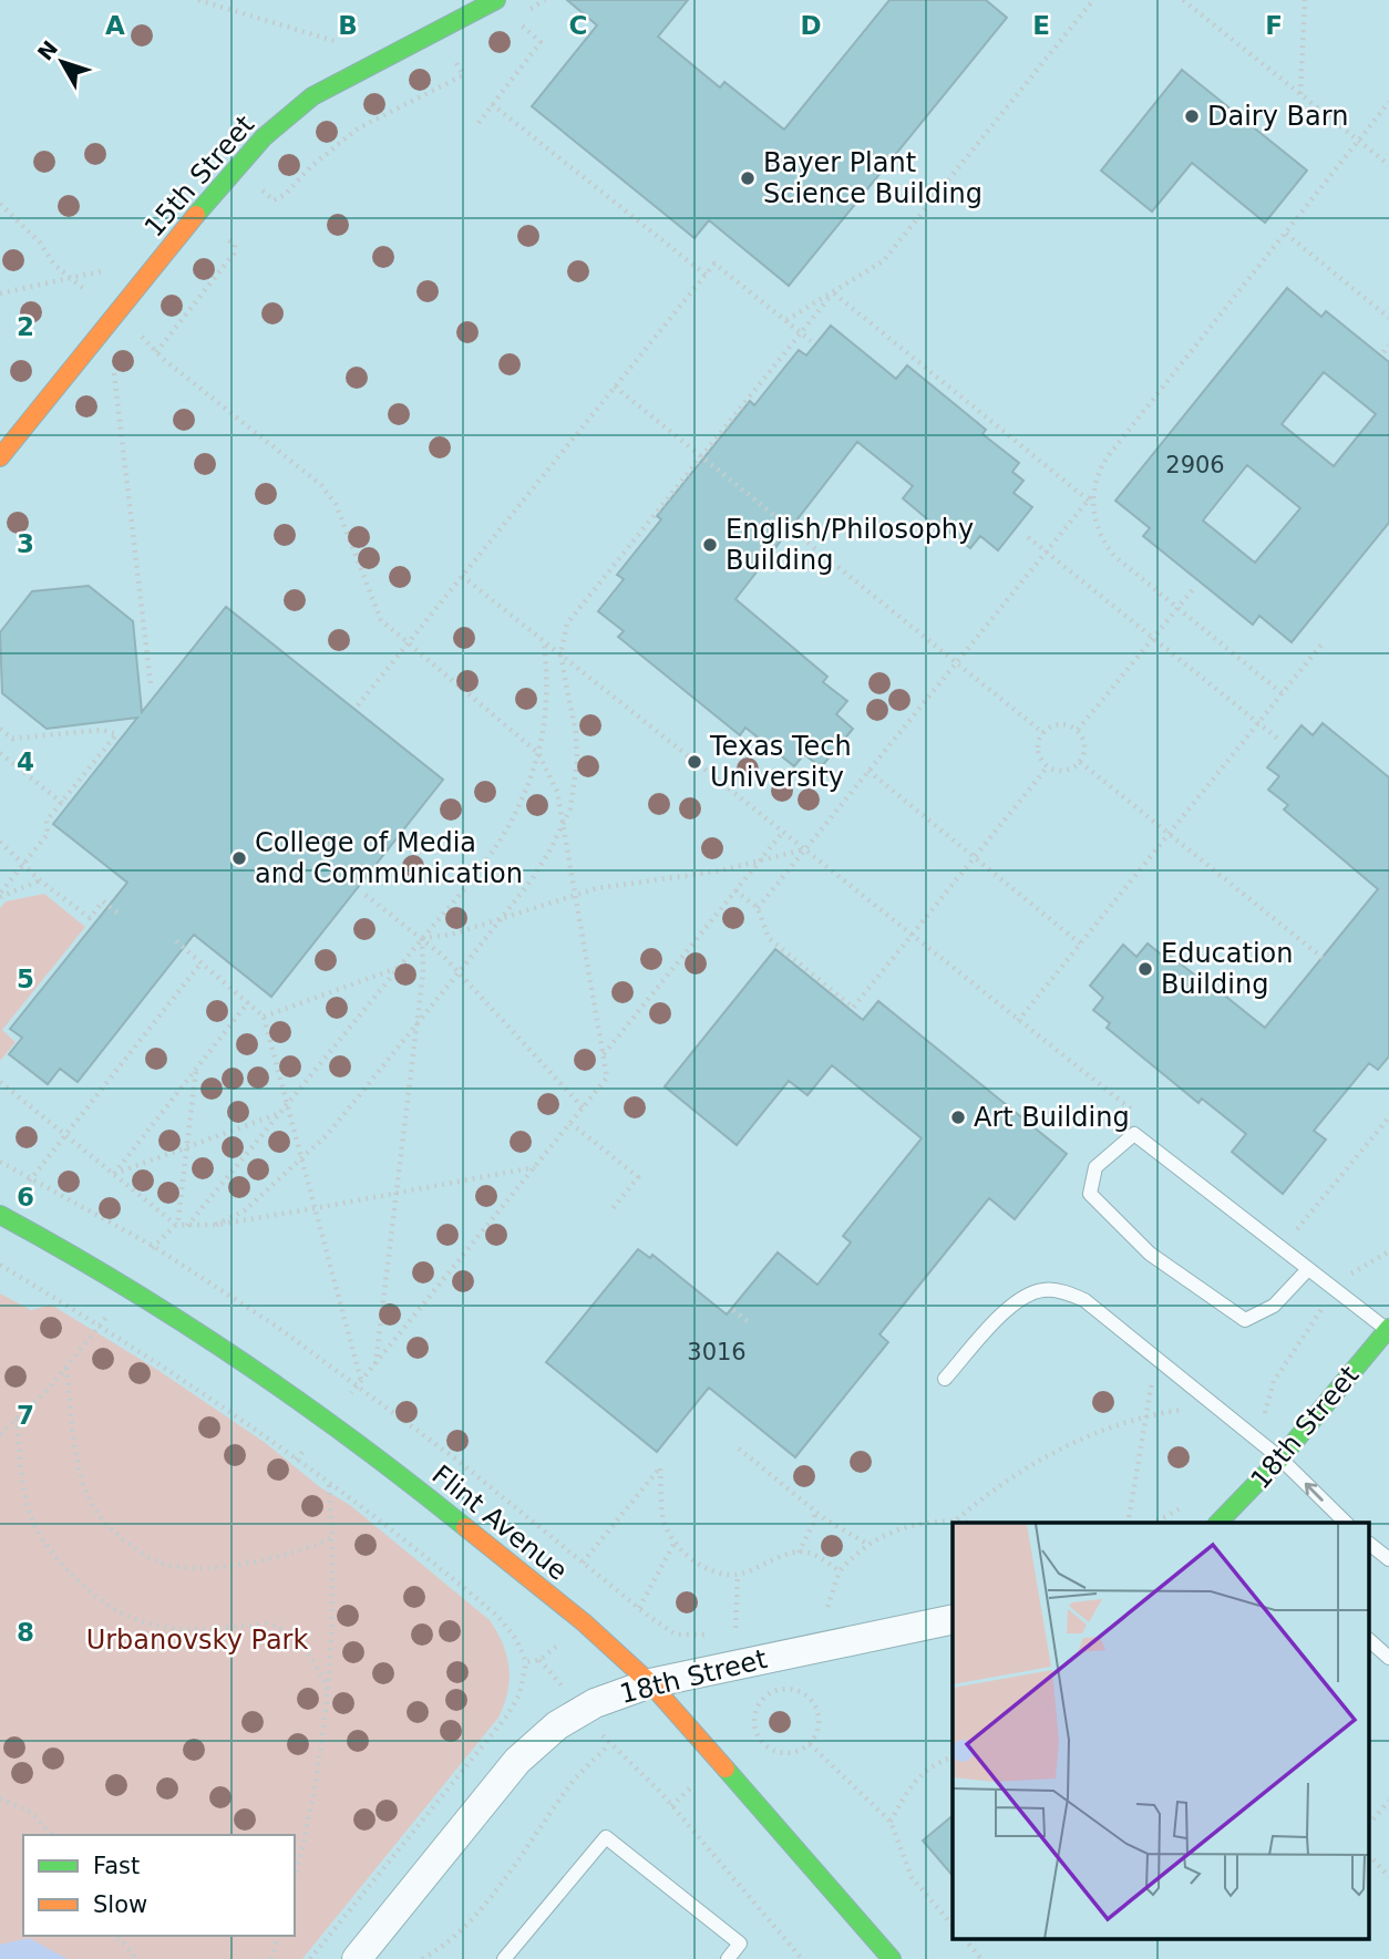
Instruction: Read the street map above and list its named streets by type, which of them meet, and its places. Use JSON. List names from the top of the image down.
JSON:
{
  "streets": {
    "street": ["15th Street", "18th Street", "Flint Avenue"]
  },
  "crossings": [
    ["18th Street", "Flint Avenue"]
  ],
  "parks": ["Urbanovsky Park"],
  "places": [
    "Dairy Barn",
    "Bayer Plant Science Building",
    "English/Philosophy Building",
    "Texas Tech University",
    "College of Media and Communication",
    "Education Building",
    "Art Building"
  ],
  "house_numbers": ["2906", "3016"],
  "legend": ["Fast", "Slow"],
  "north": "top left",
  "grid": {
    "columns": [
      "A",
      "B",
      "C",
      "D",
      "E",
      "F"
    ],
    "rows": [
      "2",
      "3",
      "4",
      "5",
      "6",
      "7",
      "8"
    ]
  }
}
